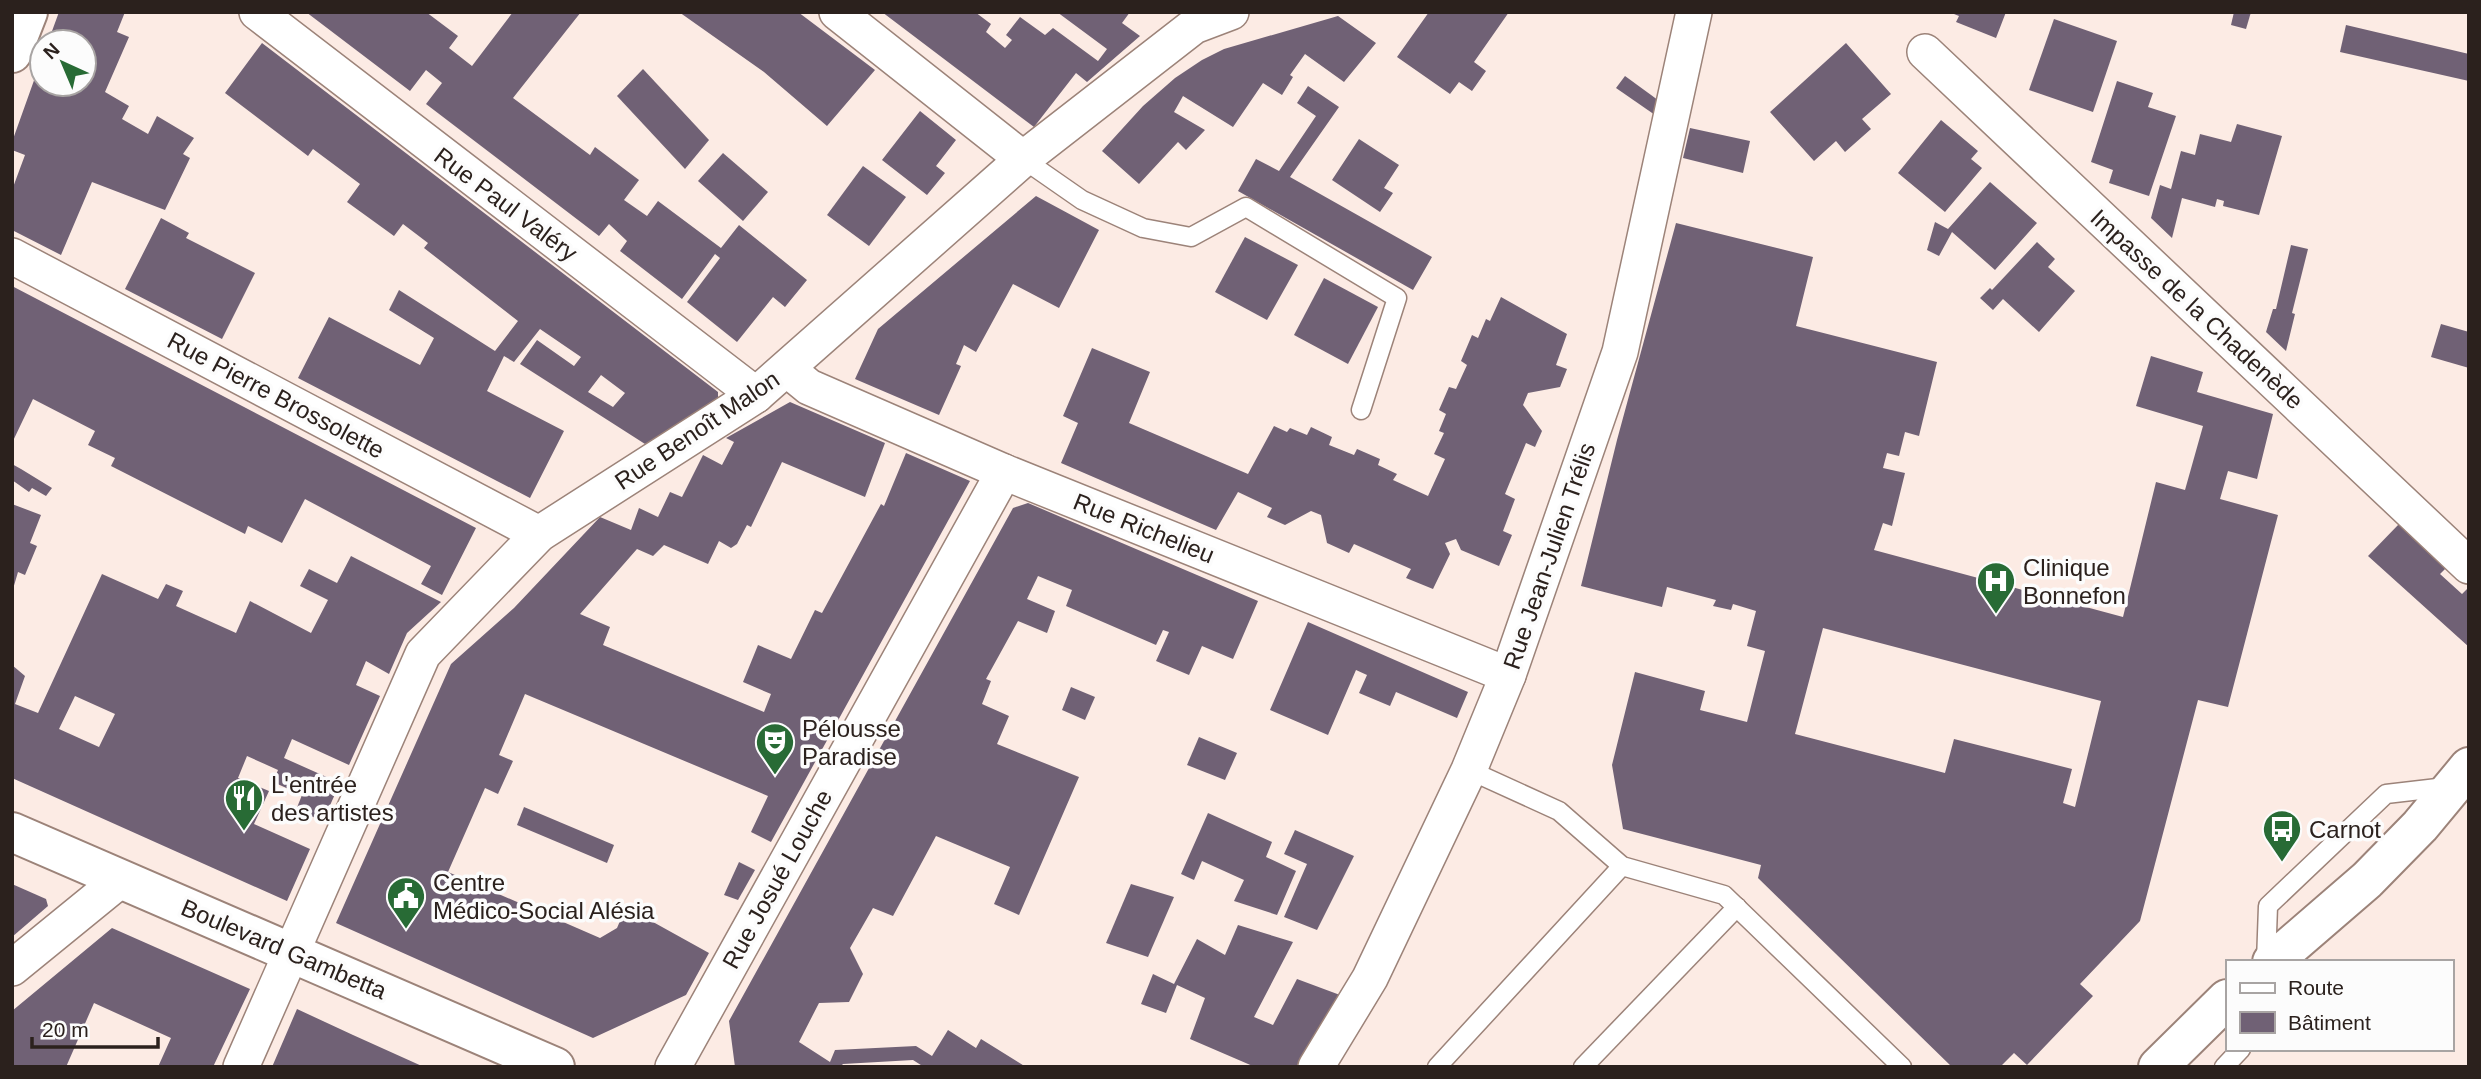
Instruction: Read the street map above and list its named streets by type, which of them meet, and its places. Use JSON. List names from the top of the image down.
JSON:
{
  "streets": {
    "street": [
      "Rue Paul Valéry",
      "Impasse de la Chadenède",
      "Rue Pierre Brossolette",
      "Rue Benoît Malon",
      "Rue Richelieu",
      "Rue Jean-Julien Trélis",
      "Rue Josué Louche",
      "Boulevard Gambetta"
    ]
  },
  "crossings": [
    ["Rue Paul Valéry", "Rue Benoît Malon"],
    ["Rue Pierre Brossolette", "Rue Benoît Malon"],
    ["Rue Benoît Malon", "Rue Richelieu"],
    ["Rue Benoît Malon", "Boulevard Gambetta"],
    ["Rue Richelieu", "Rue Jean-Julien Trélis"],
    ["Rue Richelieu", "Rue Josué Louche"]
  ],
  "places": {
    "hospital": ["Clinique Bonnefon"],
    "theatre": ["Pélousse Paradise"],
    "restaurant": ["L'entrée des artistes"],
    "bus stop": ["Carnot"],
    "public building": ["Centre Médico-Social Alésia"]
  },
  "legend": ["Route", "Bâtiment"],
  "scale_bar": "20 m",
  "north": "top left"
}
